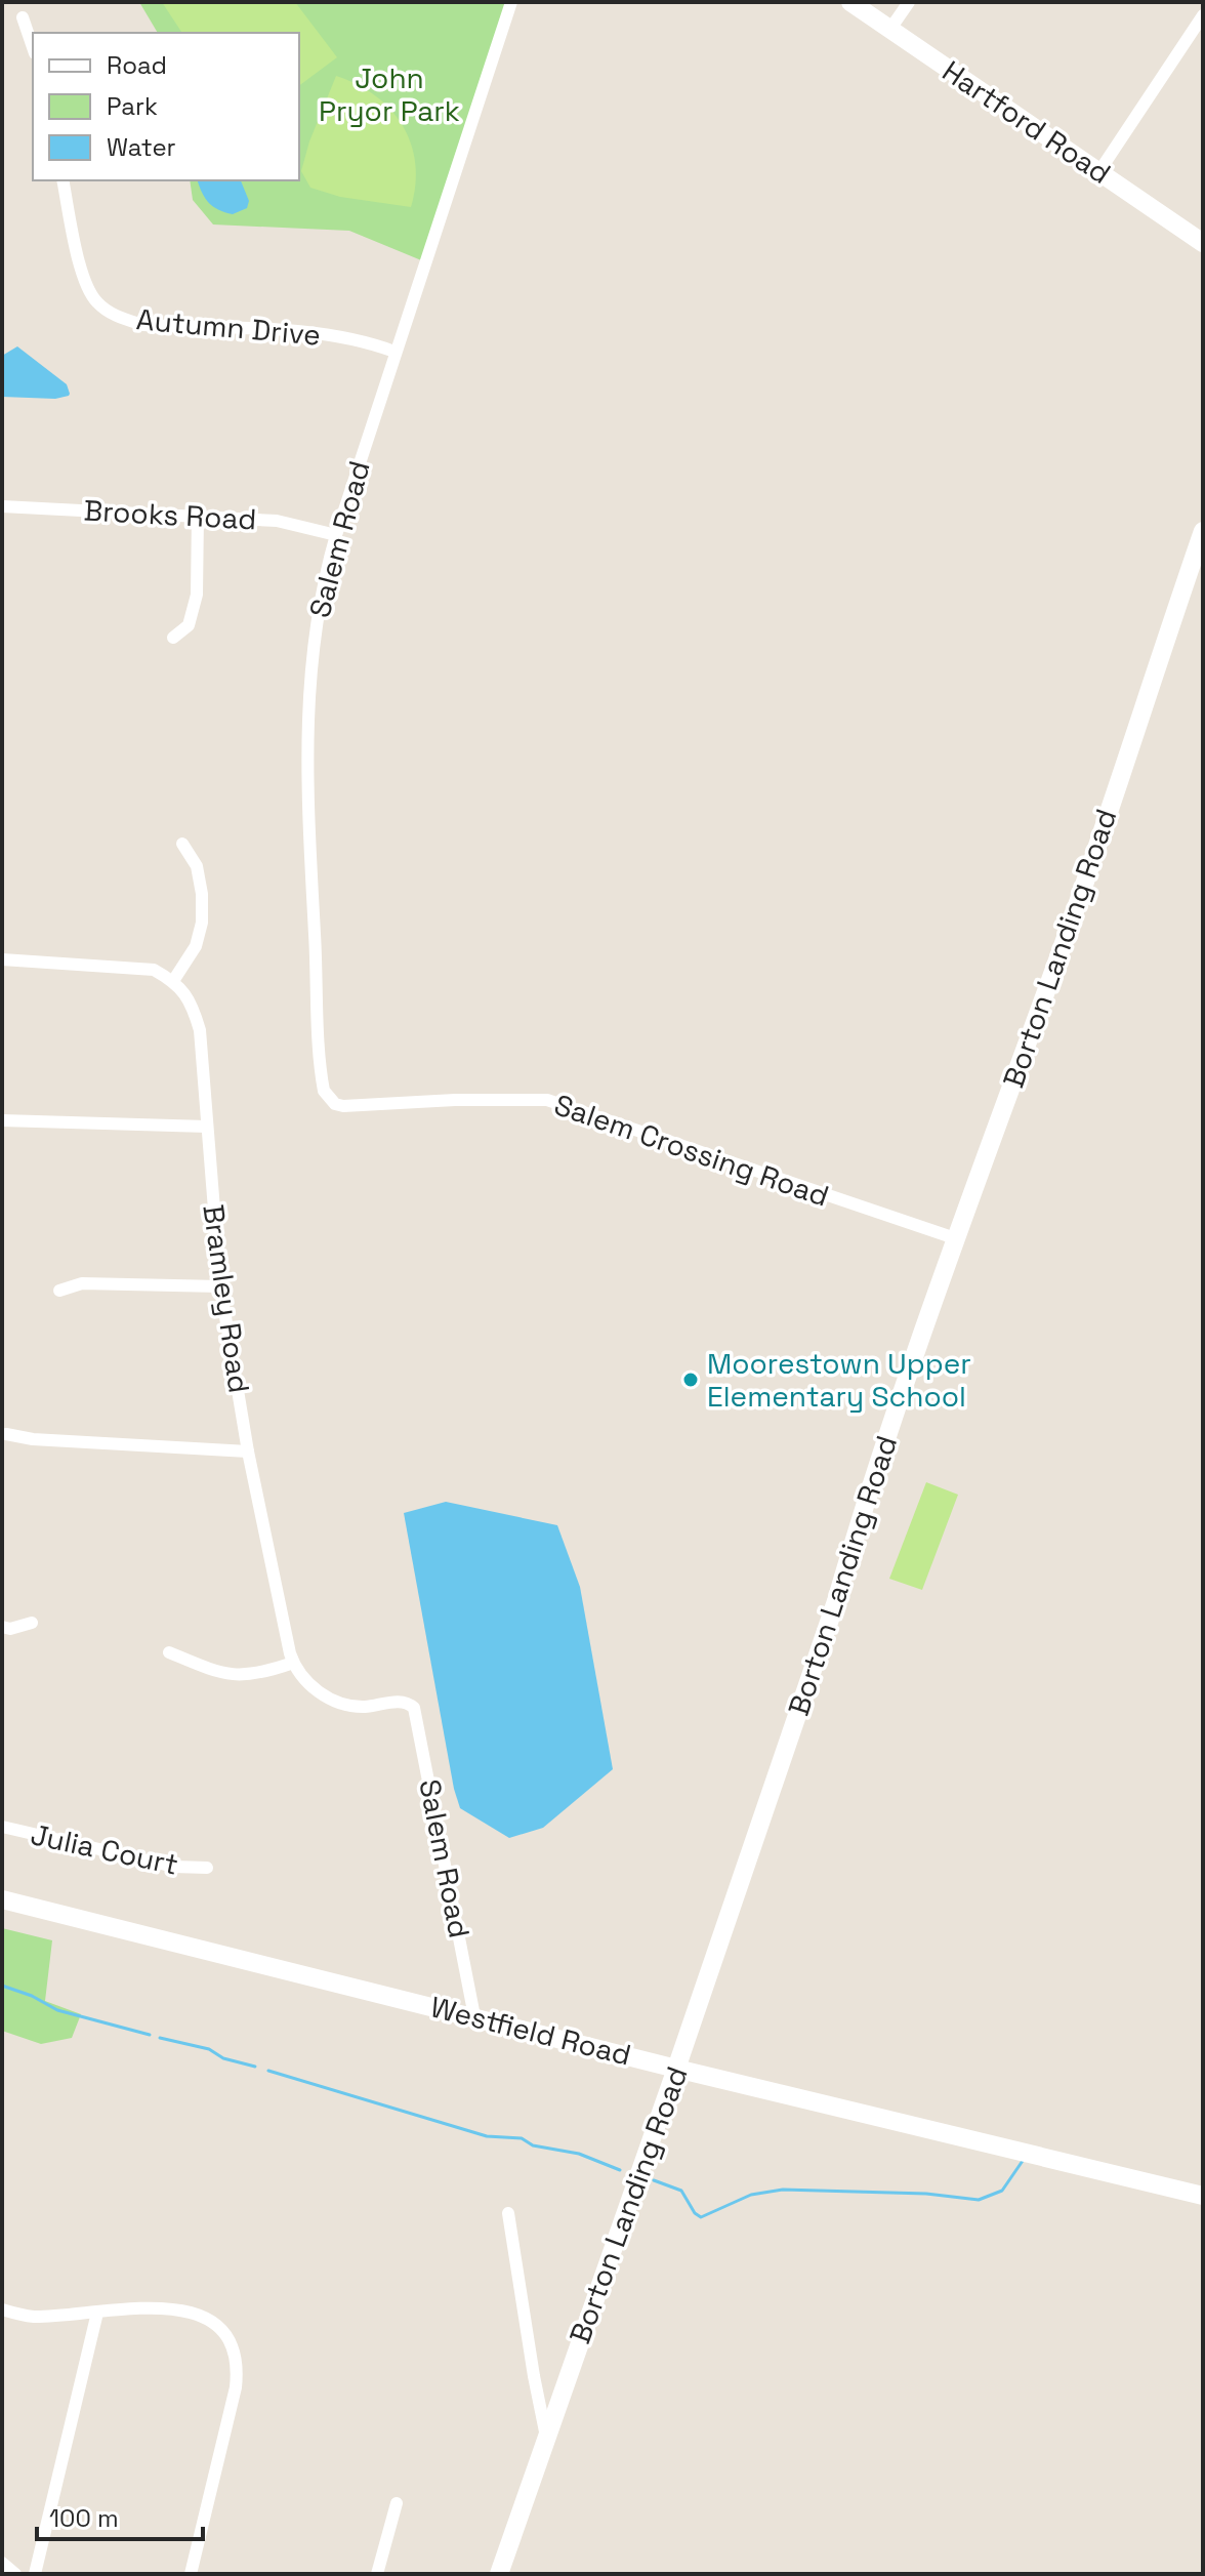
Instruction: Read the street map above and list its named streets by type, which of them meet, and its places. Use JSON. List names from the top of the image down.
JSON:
{
  "streets": {
    "street": [
      "Hartford Road",
      "Autumn Drive",
      "Brooks Road",
      "Salem Road",
      "Borton Landing Road",
      "Salem Crossing Road",
      "Bramley Road",
      "Julia Court",
      "Westfield Road"
    ]
  },
  "crossings": [
    ["Autumn Drive", "Salem Road"],
    ["Brooks Road", "Salem Road"],
    ["Salem Road", "Salem Crossing Road"],
    ["Salem Road", "Bramley Road"],
    ["Salem Road", "Westfield Road"],
    ["Borton Landing Road", "Salem Crossing Road"],
    ["Borton Landing Road", "Westfield Road"]
  ],
  "parks": ["John Pryor Park"],
  "places": ["Moorestown Upper Elementary School"],
  "legend": ["Road", "Park", "Water"],
  "scale_bar": "100 m"
}
